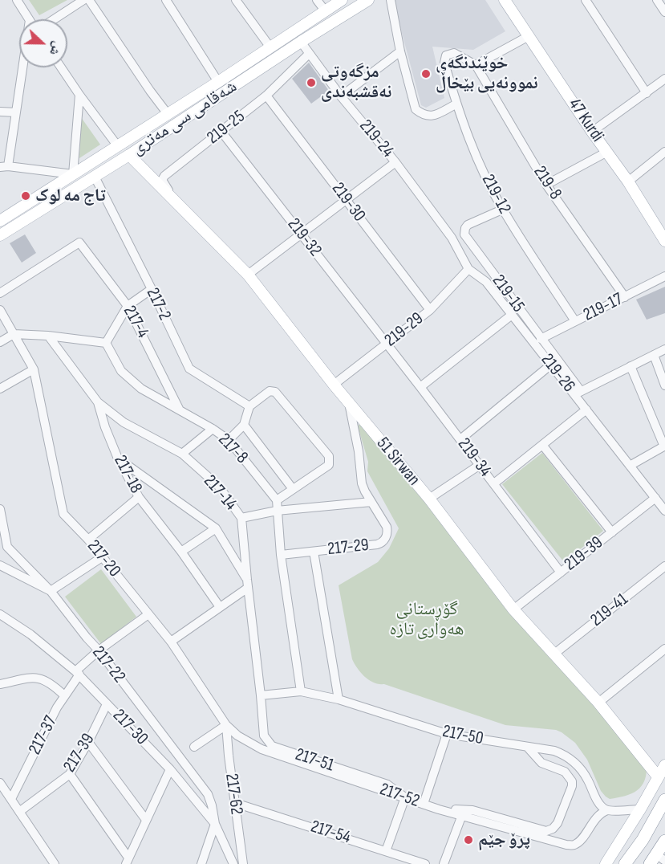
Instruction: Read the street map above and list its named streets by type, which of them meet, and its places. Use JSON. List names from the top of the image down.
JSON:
{
  "streets": {
    "main road": ["شەقامی سی مەتری", "47 Kurdi", "51 Sirwan"],
    "street": [
      "219-25",
      "219-24",
      "219-8",
      "219-12",
      "219-30",
      "219-32",
      "219-15",
      "217-2",
      "219-17",
      "217-4",
      "219-29",
      "219-26",
      "217-8",
      "219-34",
      "217-18",
      "217-14",
      "217-29",
      "219-39",
      "217-20",
      "219-41",
      "217-22",
      "217-30",
      "217-37",
      "217-50",
      "217-39",
      "217-51",
      "217-62",
      "217-52",
      "217-54"
    ]
  },
  "crossings": [
    ["شەقامی سی مەتری", "219-24"],
    ["شەقامی سی مەتری", "217-2"],
    ["شەقامی سی مەتری", "51 Sirwan"],
    ["219-25", "219-24"],
    ["219-25", "219-30"],
    ["219-25", "219-32"],
    ["219-25", "51 Sirwan"],
    ["219-24", "219-26"],
    ["219-8", "219-12"],
    ["219-8", "219-17"],
    ["219-12", "219-15"],
    ["219-12", "219-17"],
    ["219-30", "219-29"],
    ["219-32", "219-29"],
    ["219-32", "219-34"],
    ["219-15", "219-17"],
    ["219-15", "219-26"],
    ["217-4", "217-8"],
    ["219-29", "219-26"],
    ["219-29", "219-34"],
    ["219-29", "51 Sirwan"],
    ["219-26", "219-39"],
    ["219-34", "219-39"],
    ["51 Sirwan", "217-29"],
    ["51 Sirwan", "219-39"],
    ["51 Sirwan", "219-41"],
    ["217-18", "217-14"],
    ["217-14", "217-50"],
    ["217-14", "217-51"],
    ["217-20", "217-37"],
    ["217-20", "217-62"],
    ["217-20", "217-52"],
    ["217-22", "217-30"],
    ["217-22", "217-37"],
    ["217-30", "217-37"],
    ["217-30", "217-39"],
    ["217-50", "217-51"],
    ["217-50", "217-52"],
    ["217-51", "217-52"],
    ["217-62", "217-52"],
    ["217-62", "217-54"]
  ],
  "parks": ["گۆڕستانی هەواری تازە"],
  "places": [
    "خوێندنگەی نموونەیی بێخاڵ",
    "مزگەوتی نەقشبەندی",
    "تاج مه لوک",
    "پرۆ جێم"
  ],
  "north": "right"
}
